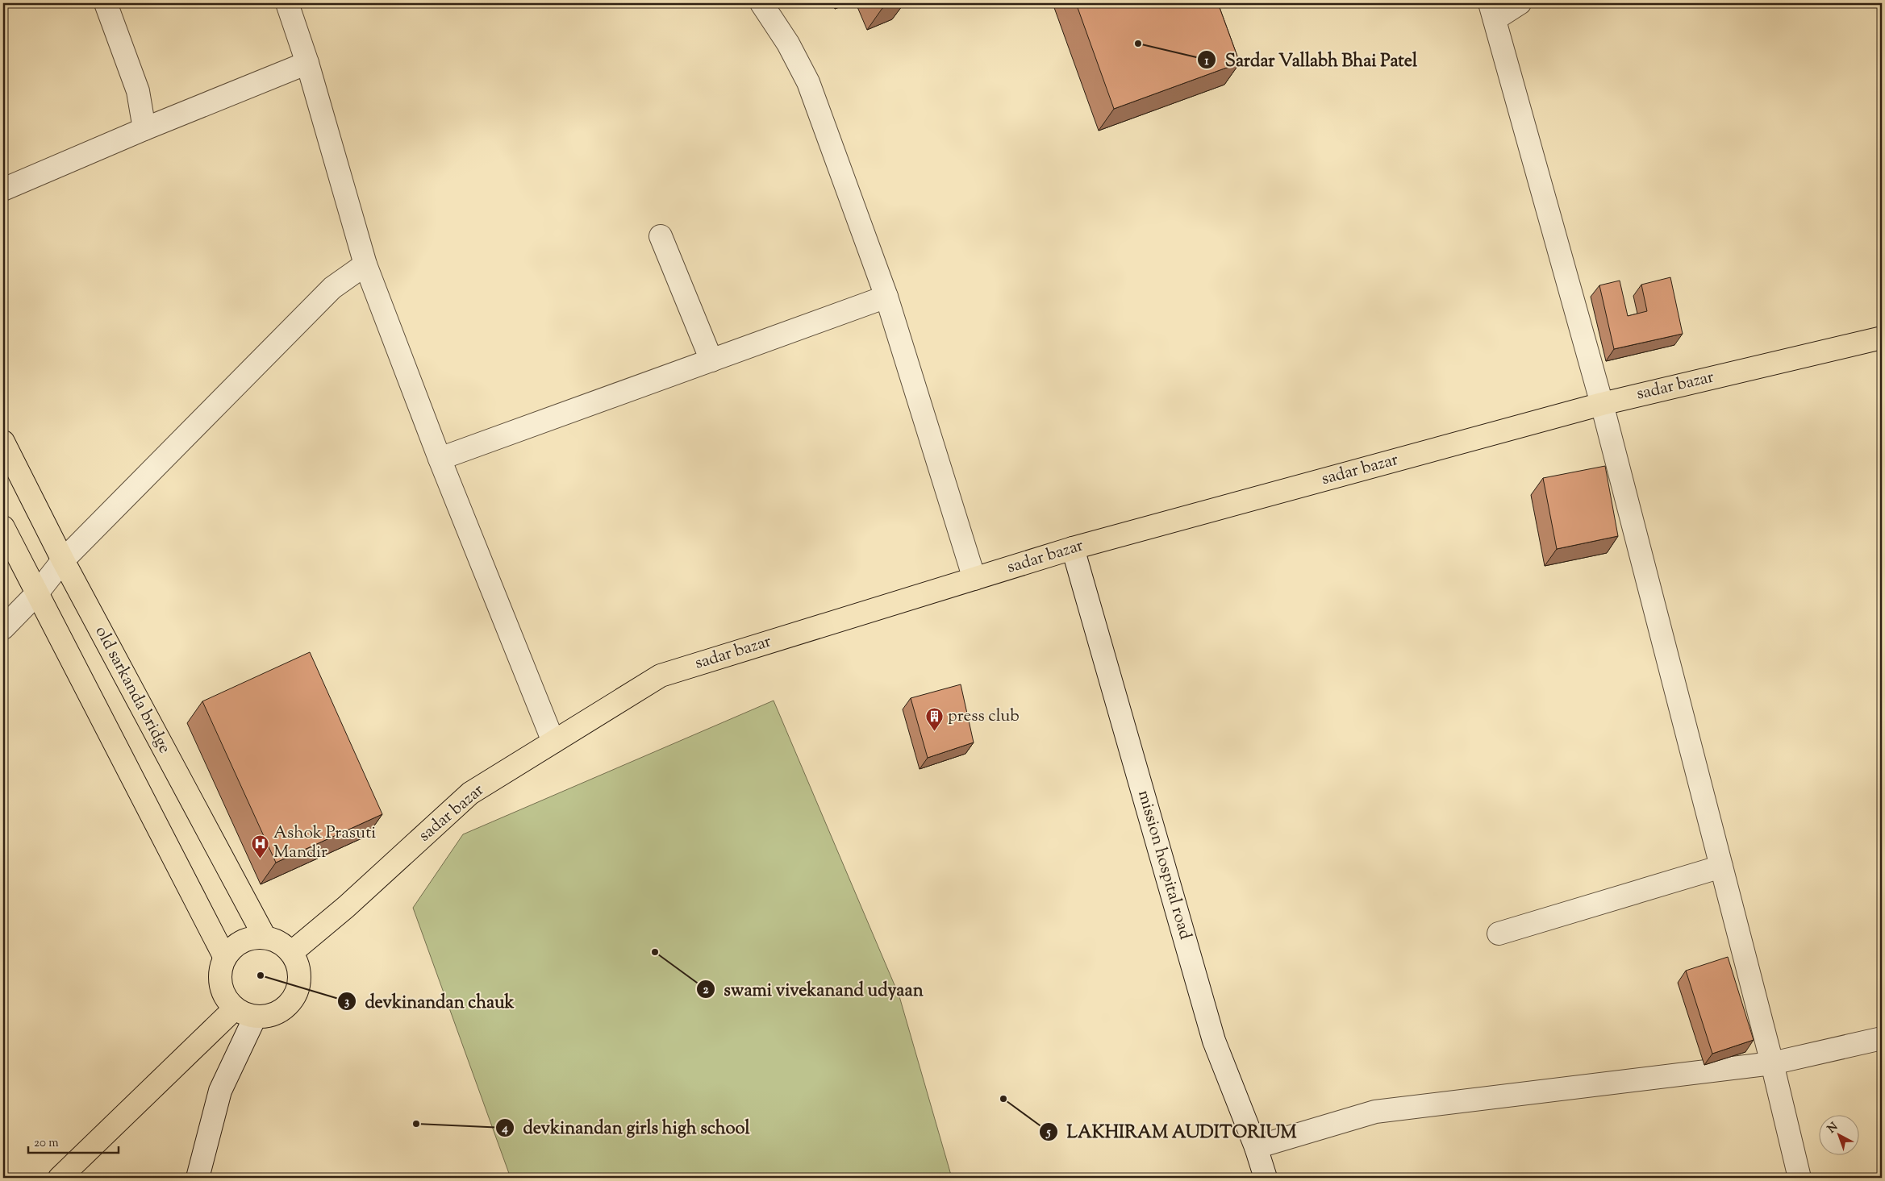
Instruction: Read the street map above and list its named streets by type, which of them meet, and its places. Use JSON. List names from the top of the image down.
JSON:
{
  "streets": {
    "main road": ["sadar bazar", "old sarkanda bridge"],
    "street": ["mission hospital road"]
  },
  "crossings": [
    ["sadar bazar", "old sarkanda bridge"],
    ["sadar bazar", "mission hospital road"]
  ],
  "places": {
    "other": [
      "Sardar Vallabh Bhai Patel",
      "swami vivekanand udyaan",
      "devkinandan chauk",
      "LAKHIRAM AUDITORIUM",
      "devkinandan girls high school"
    ],
    "building": ["press club"],
    "hospital": ["Ashok Prasuti Mandir"]
  },
  "scale_bar": "20 m",
  "north": "top left"
}
